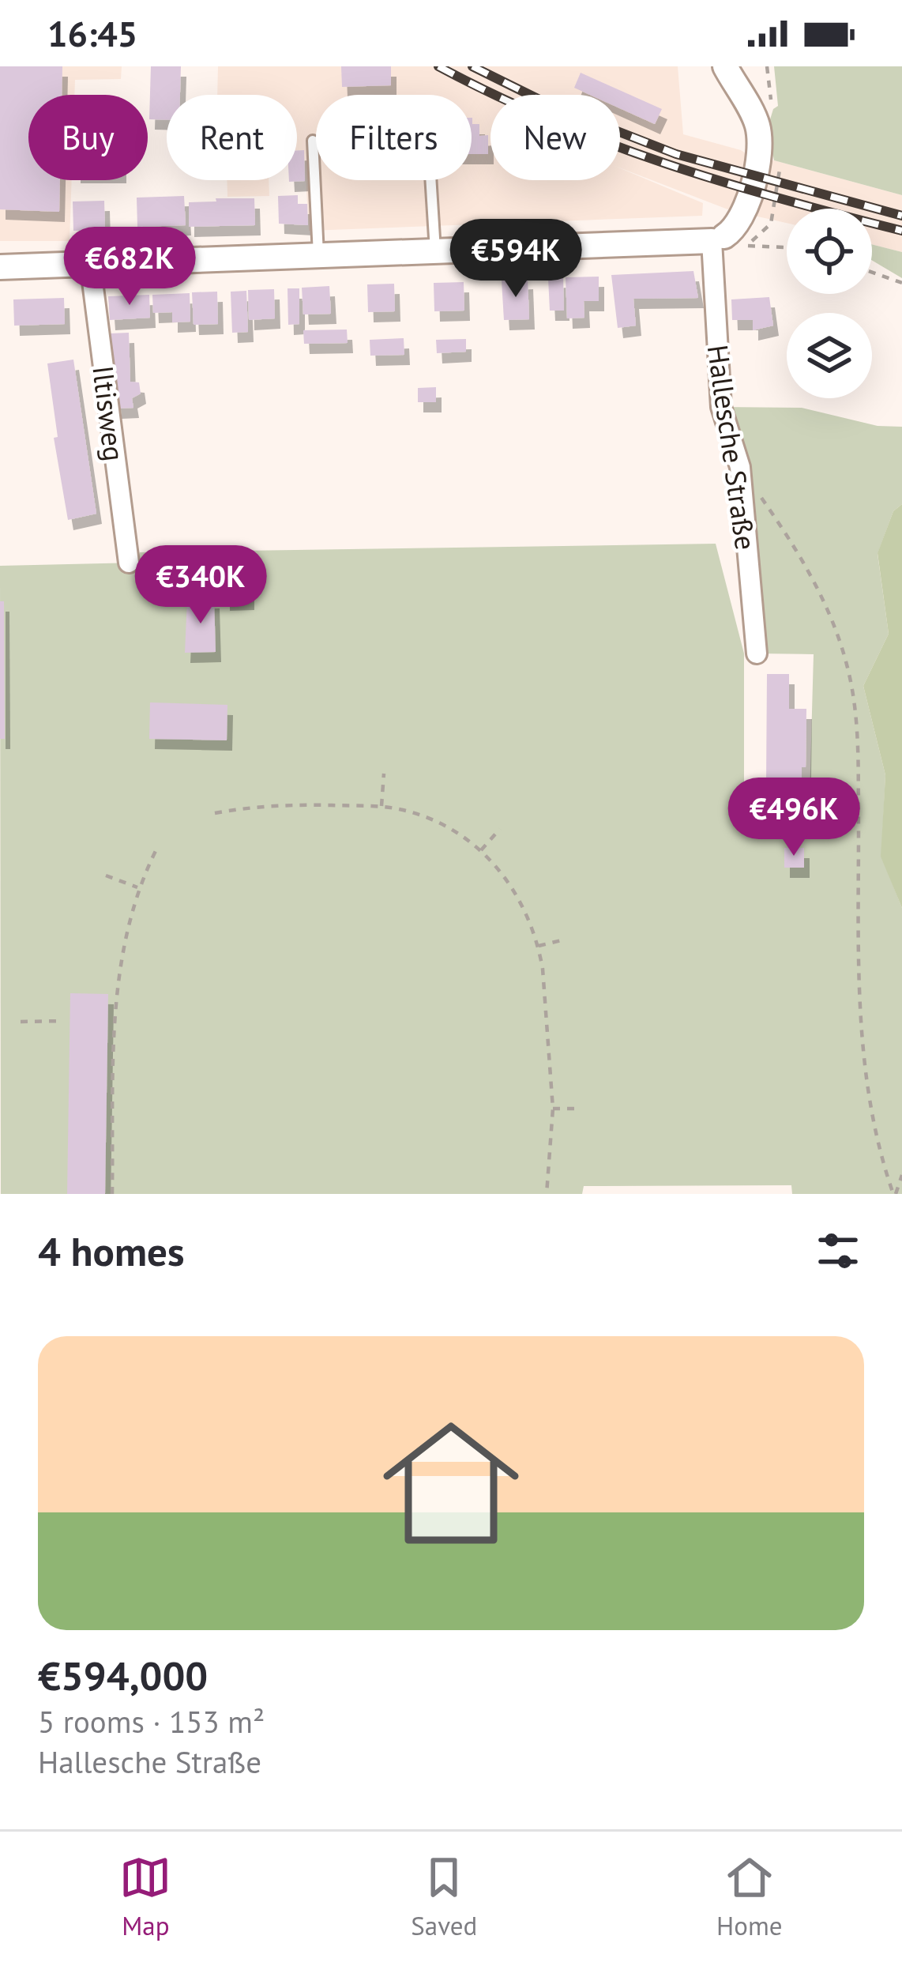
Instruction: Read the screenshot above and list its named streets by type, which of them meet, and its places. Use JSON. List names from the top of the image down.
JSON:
{
  "streets": {
    "street": ["Iltisweg", "Hallesche Straße"]
  },
  "page": {
    "status": "16:45",
    "chip": [
      "Buy",
      "Rent",
      "Filters",
      "New"
    ],
    "price": [
      "€594K",
      "€682K",
      "€340K",
      "€496K"
    ],
    "heading": "4 homes",
    "list": [
      {
        "name": "€594,000",
        "note": "5 rooms · 153 m² · Hallesche Straße"
      }
    ],
    "tabs": ["Map", "Saved", "Home"]
  }
}
